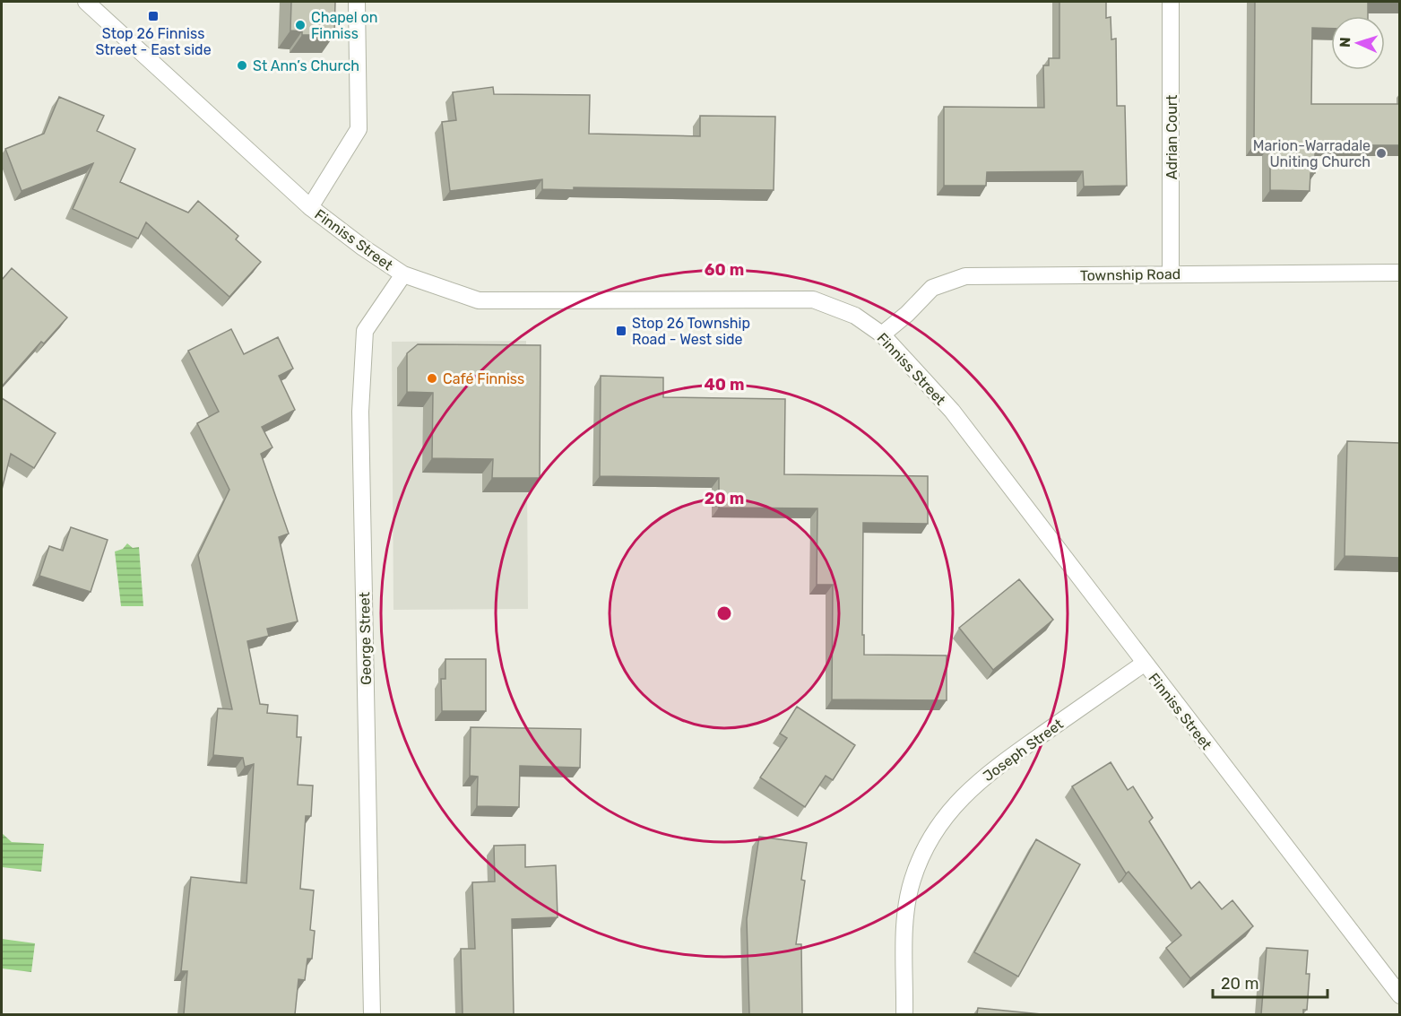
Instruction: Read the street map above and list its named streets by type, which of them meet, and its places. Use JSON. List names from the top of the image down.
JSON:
{
  "streets": {
    "street": [
      "Adrian Court",
      "Finniss Street",
      "Township Road",
      "George Street",
      "Joseph Street"
    ]
  },
  "crossings": [
    ["Adrian Court", "Township Road"],
    ["Finniss Street", "Township Road"],
    ["Finniss Street", "George Street"],
    ["Finniss Street", "Joseph Street"]
  ],
  "places": {
    "transit": ["Stop 26 Finniss Street - East side", "Stop 26 Township Road - West side"],
    "other": [
      "Chapel on Finniss",
      "St Ann’s Church",
      "Marion-Warradale Uniting Church",
      "Café Finniss"
    ]
  },
  "scale_bar": "20 m",
  "north": "left",
  "rings": ["60 m", "40 m", "20 m"]
}
